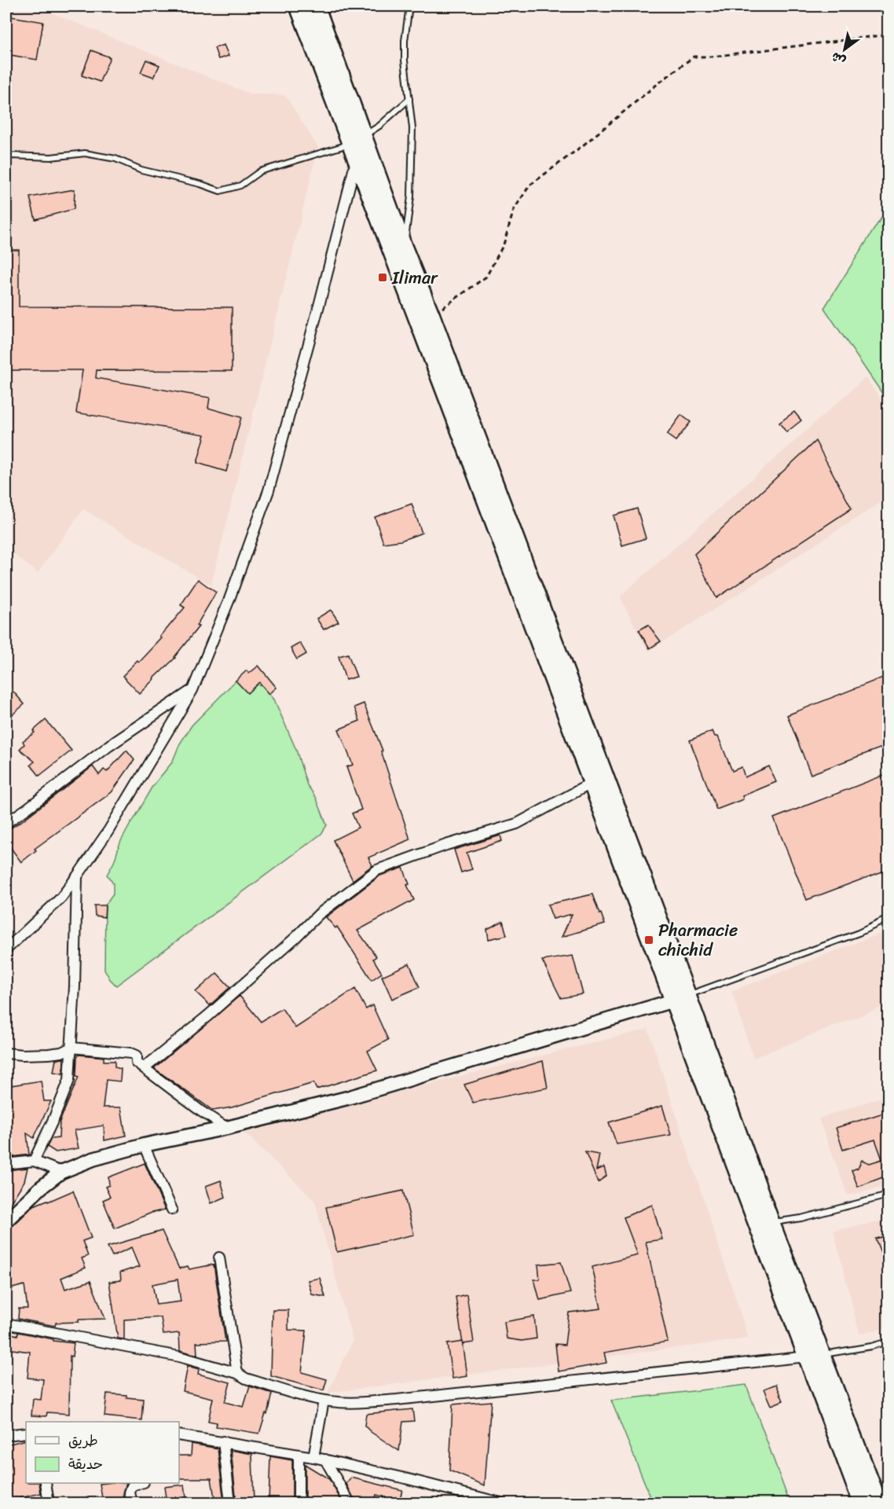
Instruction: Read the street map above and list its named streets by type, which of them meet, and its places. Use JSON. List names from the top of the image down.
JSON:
{
  "places": {
    "transit": ["Ilimar", "Pharmacie chichid"]
  },
  "legend": ["طريق", "حديقة"],
  "north": "bottom left"
}
